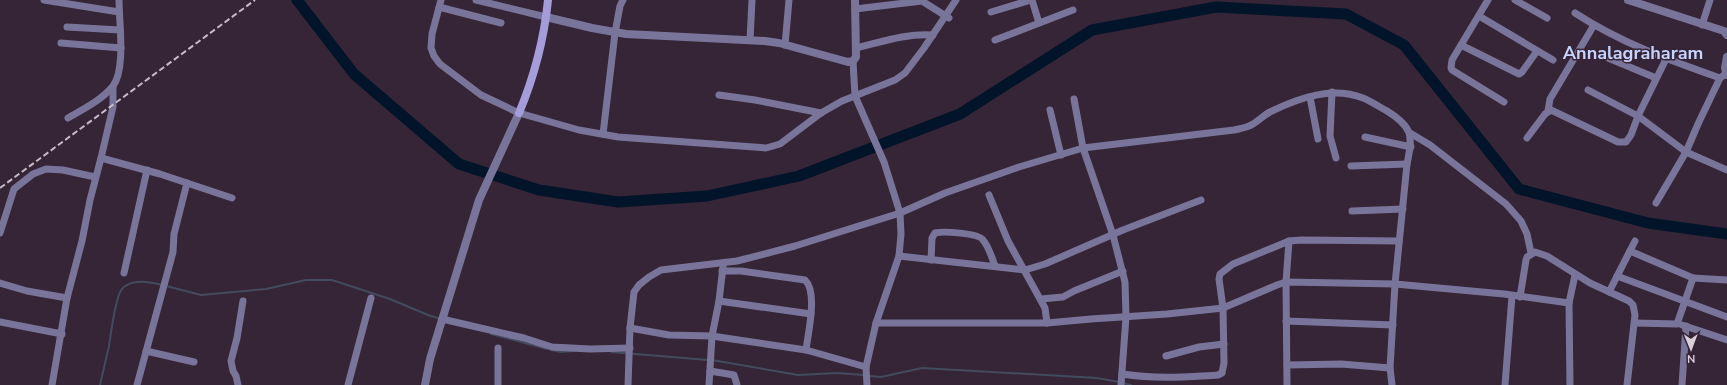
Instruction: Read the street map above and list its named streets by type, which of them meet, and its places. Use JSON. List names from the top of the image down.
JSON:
{
  "districts": ["Annalagraharam"],
  "north": "bottom"
}
